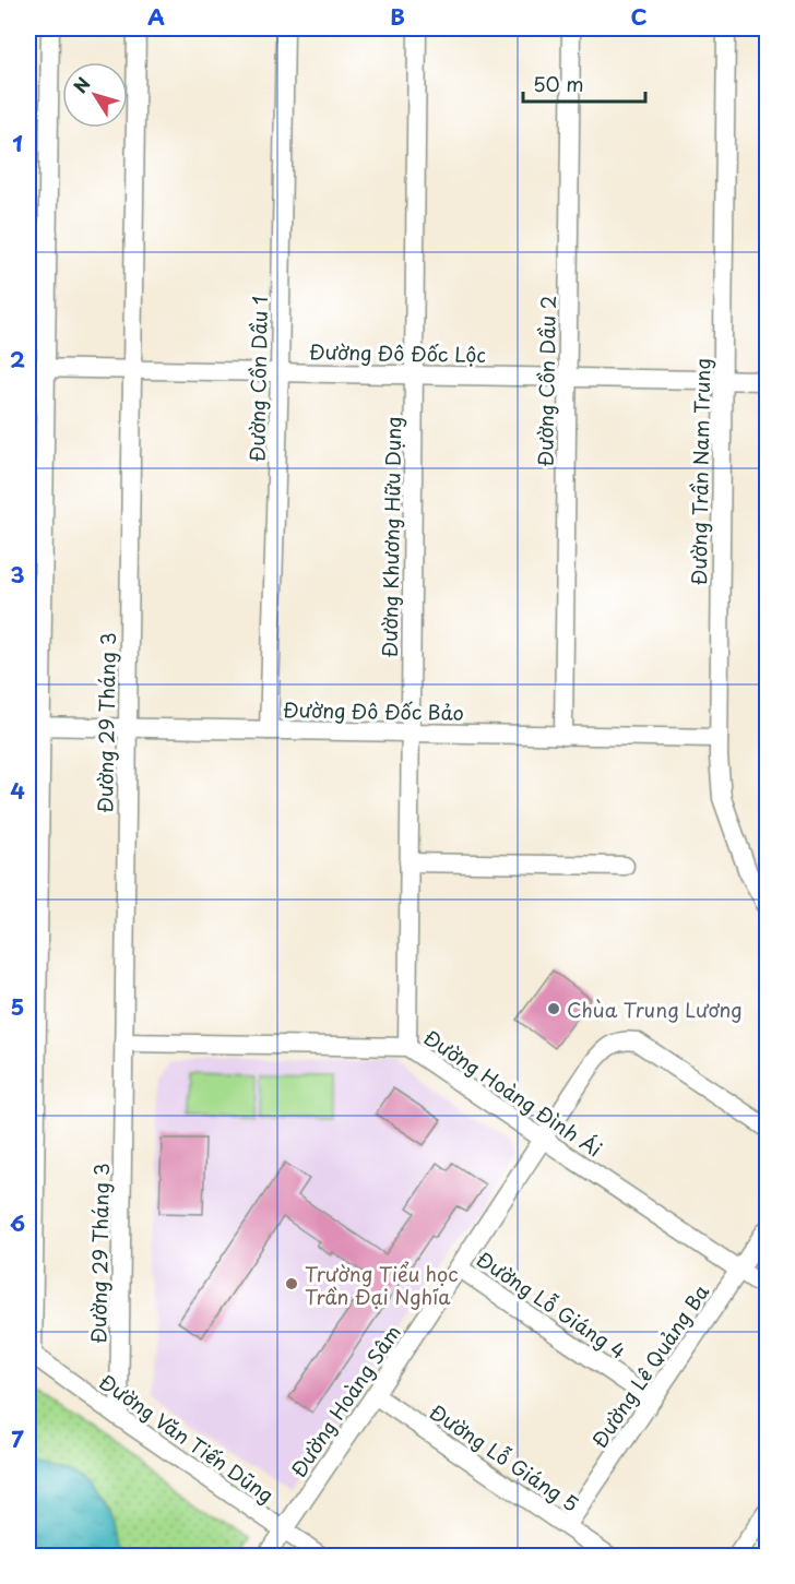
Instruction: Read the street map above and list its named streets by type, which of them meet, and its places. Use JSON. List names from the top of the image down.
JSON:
{
  "streets": {
    "street": [
      "Đường Đô Đốc Lộc",
      "Đường Cồn Dầu 1",
      "Đường Cồn Dầu 2",
      "Đường Trần Nam Trung",
      "Đường Khương Hữu Dụng",
      "Đường Đô Đốc Bảo",
      "Đường 29 Tháng 3",
      "Đường Hoàng Đình Ái",
      "Đường Lỗ Giáng 4",
      "Đường Lê Quảng Ba",
      "Đường Hoàng Sâm",
      "Đường Văn Tiến Dũng",
      "Đường Lỗ Giáng 5"
    ]
  },
  "crossings": [
    ["Đường Đô Đốc Lộc", "Đường Cồn Dầu 1"],
    ["Đường Đô Đốc Lộc", "Đường Cồn Dầu 2"],
    ["Đường Đô Đốc Lộc", "Đường Trần Nam Trung"],
    ["Đường Đô Đốc Lộc", "Đường Khương Hữu Dụng"],
    ["Đường Đô Đốc Lộc", "Đường 29 Tháng 3"],
    ["Đường Cồn Dầu 1", "Đường Đô Đốc Bảo"],
    ["Đường Cồn Dầu 2", "Đường Đô Đốc Bảo"],
    ["Đường Trần Nam Trung", "Đường Đô Đốc Bảo"],
    ["Đường Khương Hữu Dụng", "Đường Đô Đốc Bảo"],
    ["Đường Khương Hữu Dụng", "Đường Hoàng Đình Ái"],
    ["Đường Đô Đốc Bảo", "Đường 29 Tháng 3"],
    ["Đường 29 Tháng 3", "Đường Hoàng Đình Ái"],
    ["Đường 29 Tháng 3", "Đường Văn Tiến Dũng"],
    ["Đường Hoàng Đình Ái", "Đường Lê Quảng Ba"],
    ["Đường Hoàng Đình Ái", "Đường Hoàng Sâm"],
    ["Đường Lỗ Giáng 4", "Đường Lê Quảng Ba"],
    ["Đường Lỗ Giáng 4", "Đường Hoàng Sâm"],
    ["Đường Lê Quảng Ba", "Đường Lỗ Giáng 5"],
    ["Đường Hoàng Sâm", "Đường Văn Tiến Dũng"],
    ["Đường Hoàng Sâm", "Đường Lỗ Giáng 5"]
  ],
  "places": ["Chùa Trung Lương", "Trường Tiểu học Trần Đại Nghĩa"],
  "scale_bar": "50 m",
  "north": "top left",
  "grid": {
    "columns": ["A", "B", "C"],
    "rows": [
      "1",
      "2",
      "3",
      "4",
      "5",
      "6",
      "7"
    ]
  }
}
